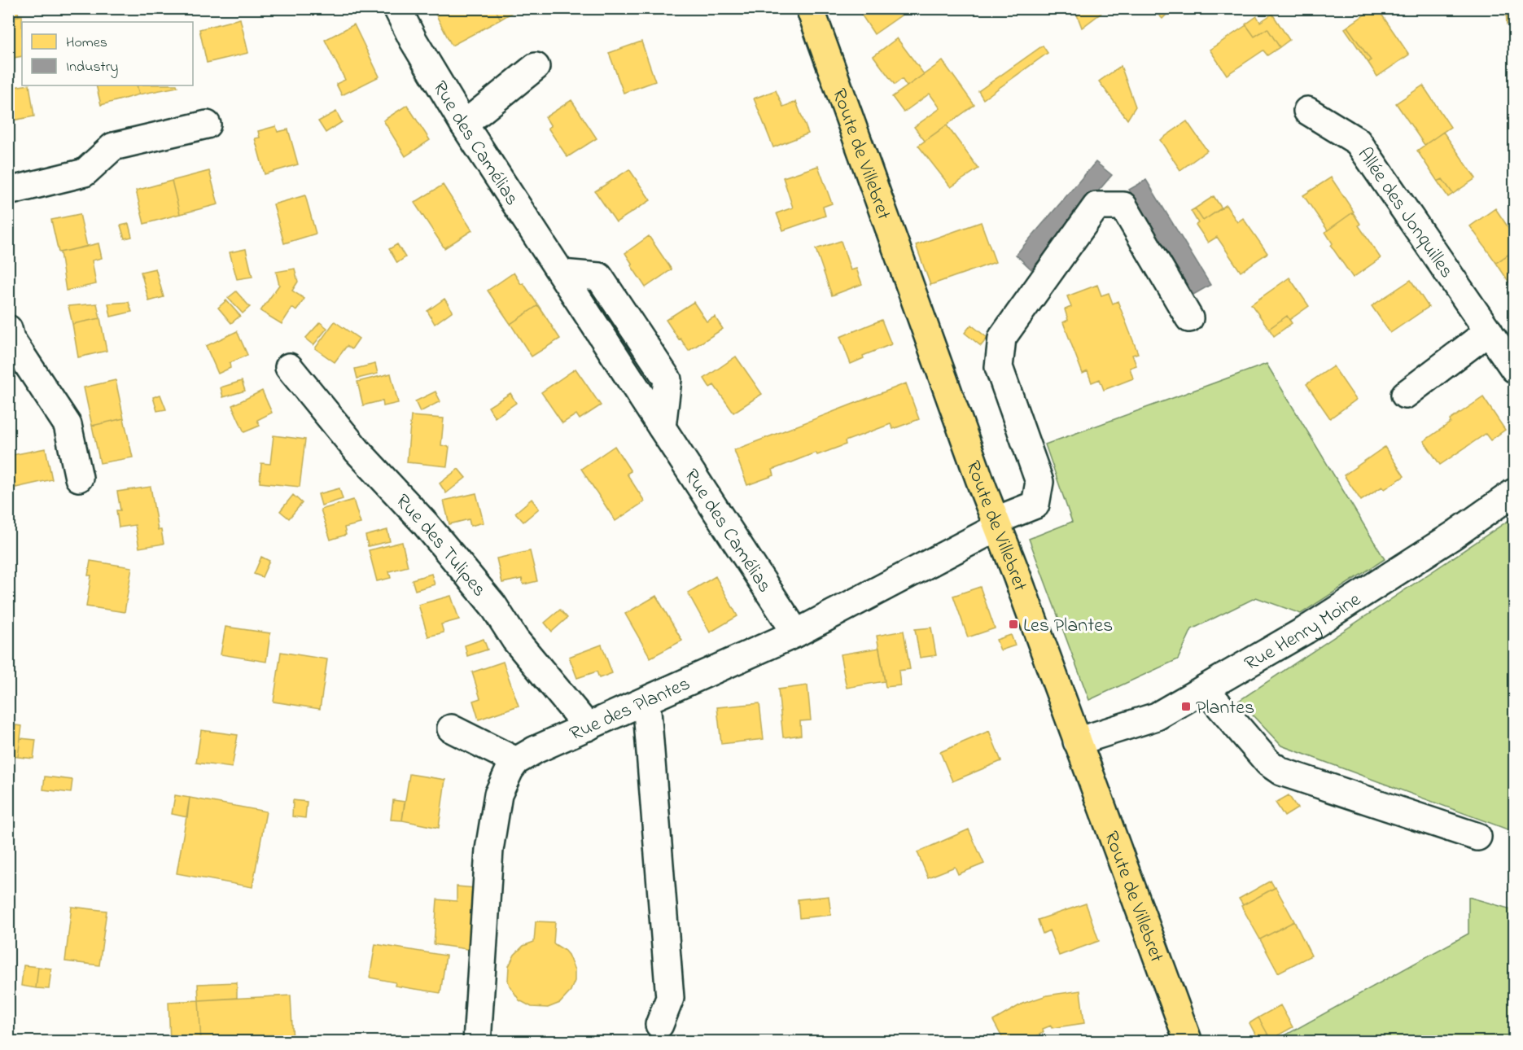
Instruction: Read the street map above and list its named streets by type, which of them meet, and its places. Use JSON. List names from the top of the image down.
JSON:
{
  "streets": {
    "main road": ["Route de Villebret"],
    "street": [
      "Rue des Camélias",
      "Allée des Jonquilles",
      "Rue des Tulipes",
      "Rue Henry Moine",
      "Rue des Plantes"
    ]
  },
  "crossings": [
    ["Rue des Camélias", "Rue des Plantes"],
    ["Route de Villebret", "Rue Henry Moine"],
    ["Route de Villebret", "Rue des Plantes"],
    ["Rue des Tulipes", "Rue des Plantes"]
  ],
  "places": {
    "transit": ["Les Plantes", "Plantes"]
  },
  "legend": ["Homes", "Industry"]
}
